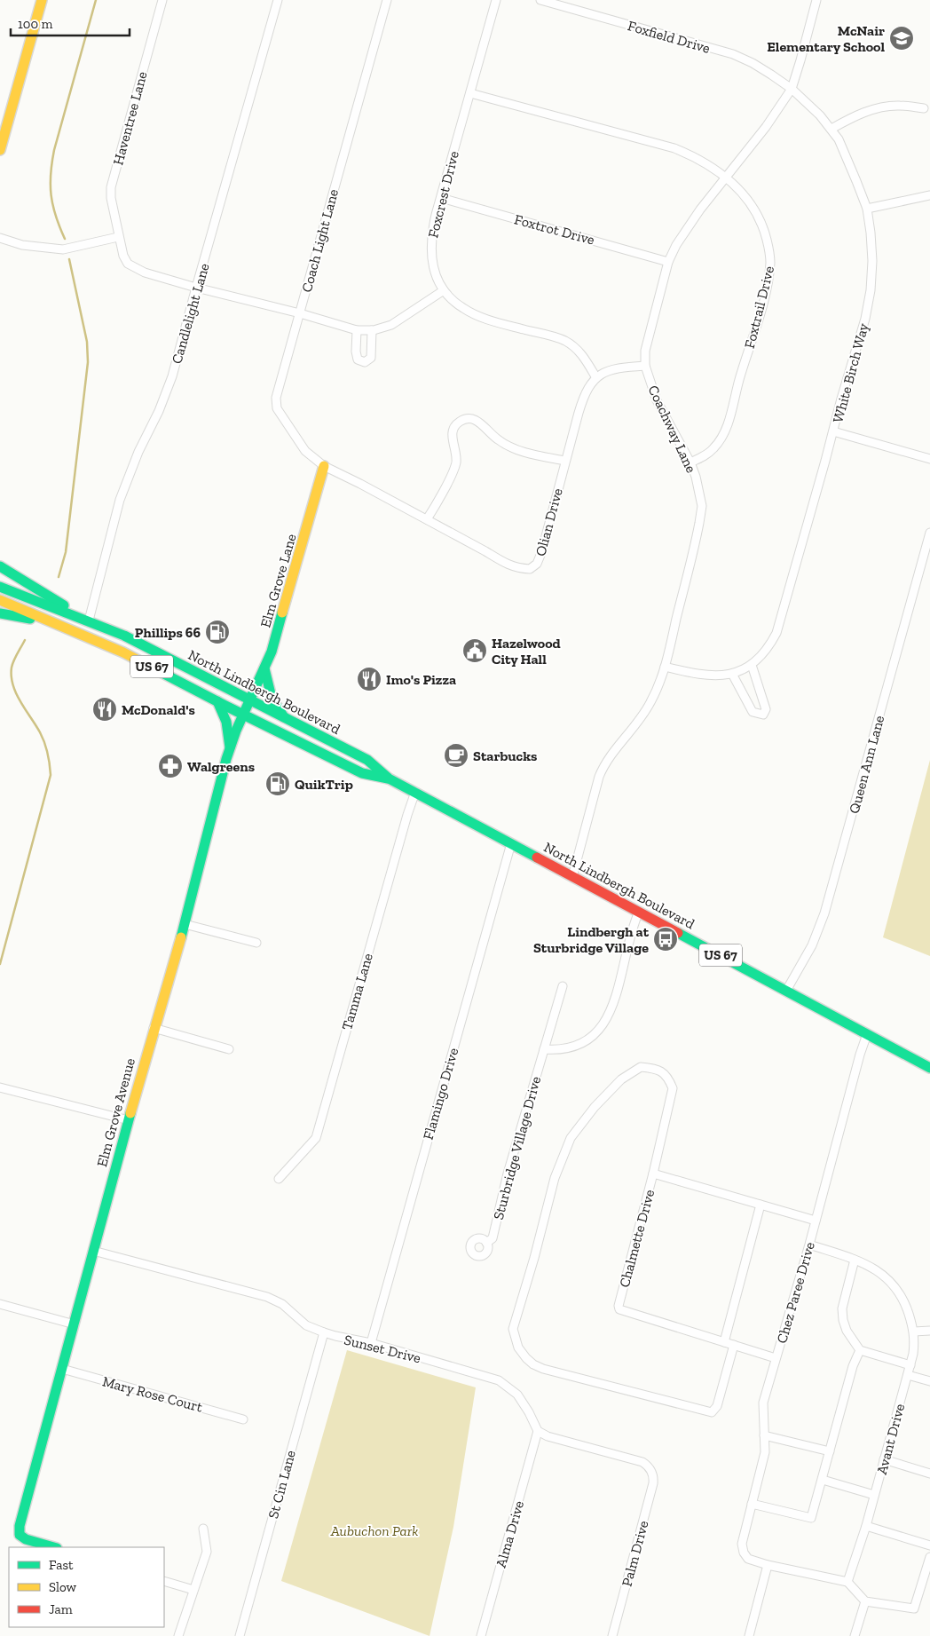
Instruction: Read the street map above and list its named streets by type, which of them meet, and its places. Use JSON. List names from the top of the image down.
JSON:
{
  "streets": {
    "main road": [
      "Elm Grove Lane",
      "US 67",
      "North Lindbergh Boulevard",
      "Elm Grove Avenue"
    ],
    "street": [
      "Foxfield Drive",
      "Haventree Lane",
      "Foxcrest Drive",
      "Foxtrot Drive",
      "Coach Light Lane",
      "Foxtrail Drive",
      "Candlelight Lane",
      "White Birch Way",
      "Coachway Lane",
      "Olian Drive",
      "Queen Ann Lane",
      "Tamma Lane",
      "Flamingo Drive",
      "Sturbridge Village Drive",
      "Chalmette Drive",
      "Chez Paree Drive",
      "Sunset Drive",
      "Mary Rose Court",
      "Avant Drive",
      "St Cin Lane",
      "Alma Drive",
      "Palm Drive"
    ]
  },
  "crossings": [
    ["Foxfield Drive", "White Birch Way"],
    ["Foxfield Drive", "Coachway Lane"],
    ["Haventree Lane", "Candlelight Lane"],
    ["Foxcrest Drive", "Foxtrot Drive"],
    ["Foxcrest Drive", "Foxtrail Drive"],
    ["Foxcrest Drive", "Olian Drive"],
    ["Foxtrot Drive", "Coachway Lane"],
    ["Coach Light Lane", "Olian Drive"],
    ["Coach Light Lane", "Elm Grove Lane"],
    ["Foxtrail Drive", "Coachway Lane"],
    ["Candlelight Lane", "North Lindbergh Boulevard"],
    ["White Birch Way", "Coachway Lane"],
    ["Coachway Lane", "North Lindbergh Boulevard"],
    ["Olian Drive", "Elm Grove Lane"],
    ["Elm Grove Lane", "North Lindbergh Boulevard"],
    ["Elm Grove Lane", "Elm Grove Avenue"],
    ["North Lindbergh Boulevard", "Queen Ann Lane"],
    ["North Lindbergh Boulevard", "Tamma Lane"],
    ["North Lindbergh Boulevard", "Flamingo Drive"],
    ["North Lindbergh Boulevard", "Elm Grove Avenue"],
    ["North Lindbergh Boulevard", "Chez Paree Drive"],
    ["Flamingo Drive", "Sunset Drive"],
    ["Elm Grove Avenue", "Sunset Drive"],
    ["Elm Grove Avenue", "Mary Rose Court"],
    ["Chalmette Drive", "Chez Paree Drive"],
    ["Chez Paree Drive", "Avant Drive"],
    ["Sunset Drive", "St Cin Lane"],
    ["Sunset Drive", "Alma Drive"],
    ["Sunset Drive", "Palm Drive"],
    ["Alma Drive", "Palm Drive"]
  ],
  "parks": ["Aubuchon Park"],
  "places": {
    "school or university": ["McNair Elementary School"],
    "fuel station": ["Phillips 66", "QuikTrip"],
    "public building": ["Hazelwood City Hall"],
    "restaurant": ["Imo's Pizza", "McDonald's"],
    "cafe": ["Starbucks"],
    "pharmacy": ["Walgreens"],
    "bus stop": ["Lindbergh at Sturbridge Village"]
  },
  "legend": ["Fast", "Slow", "Jam"],
  "scale_bar": "100 m"
}
